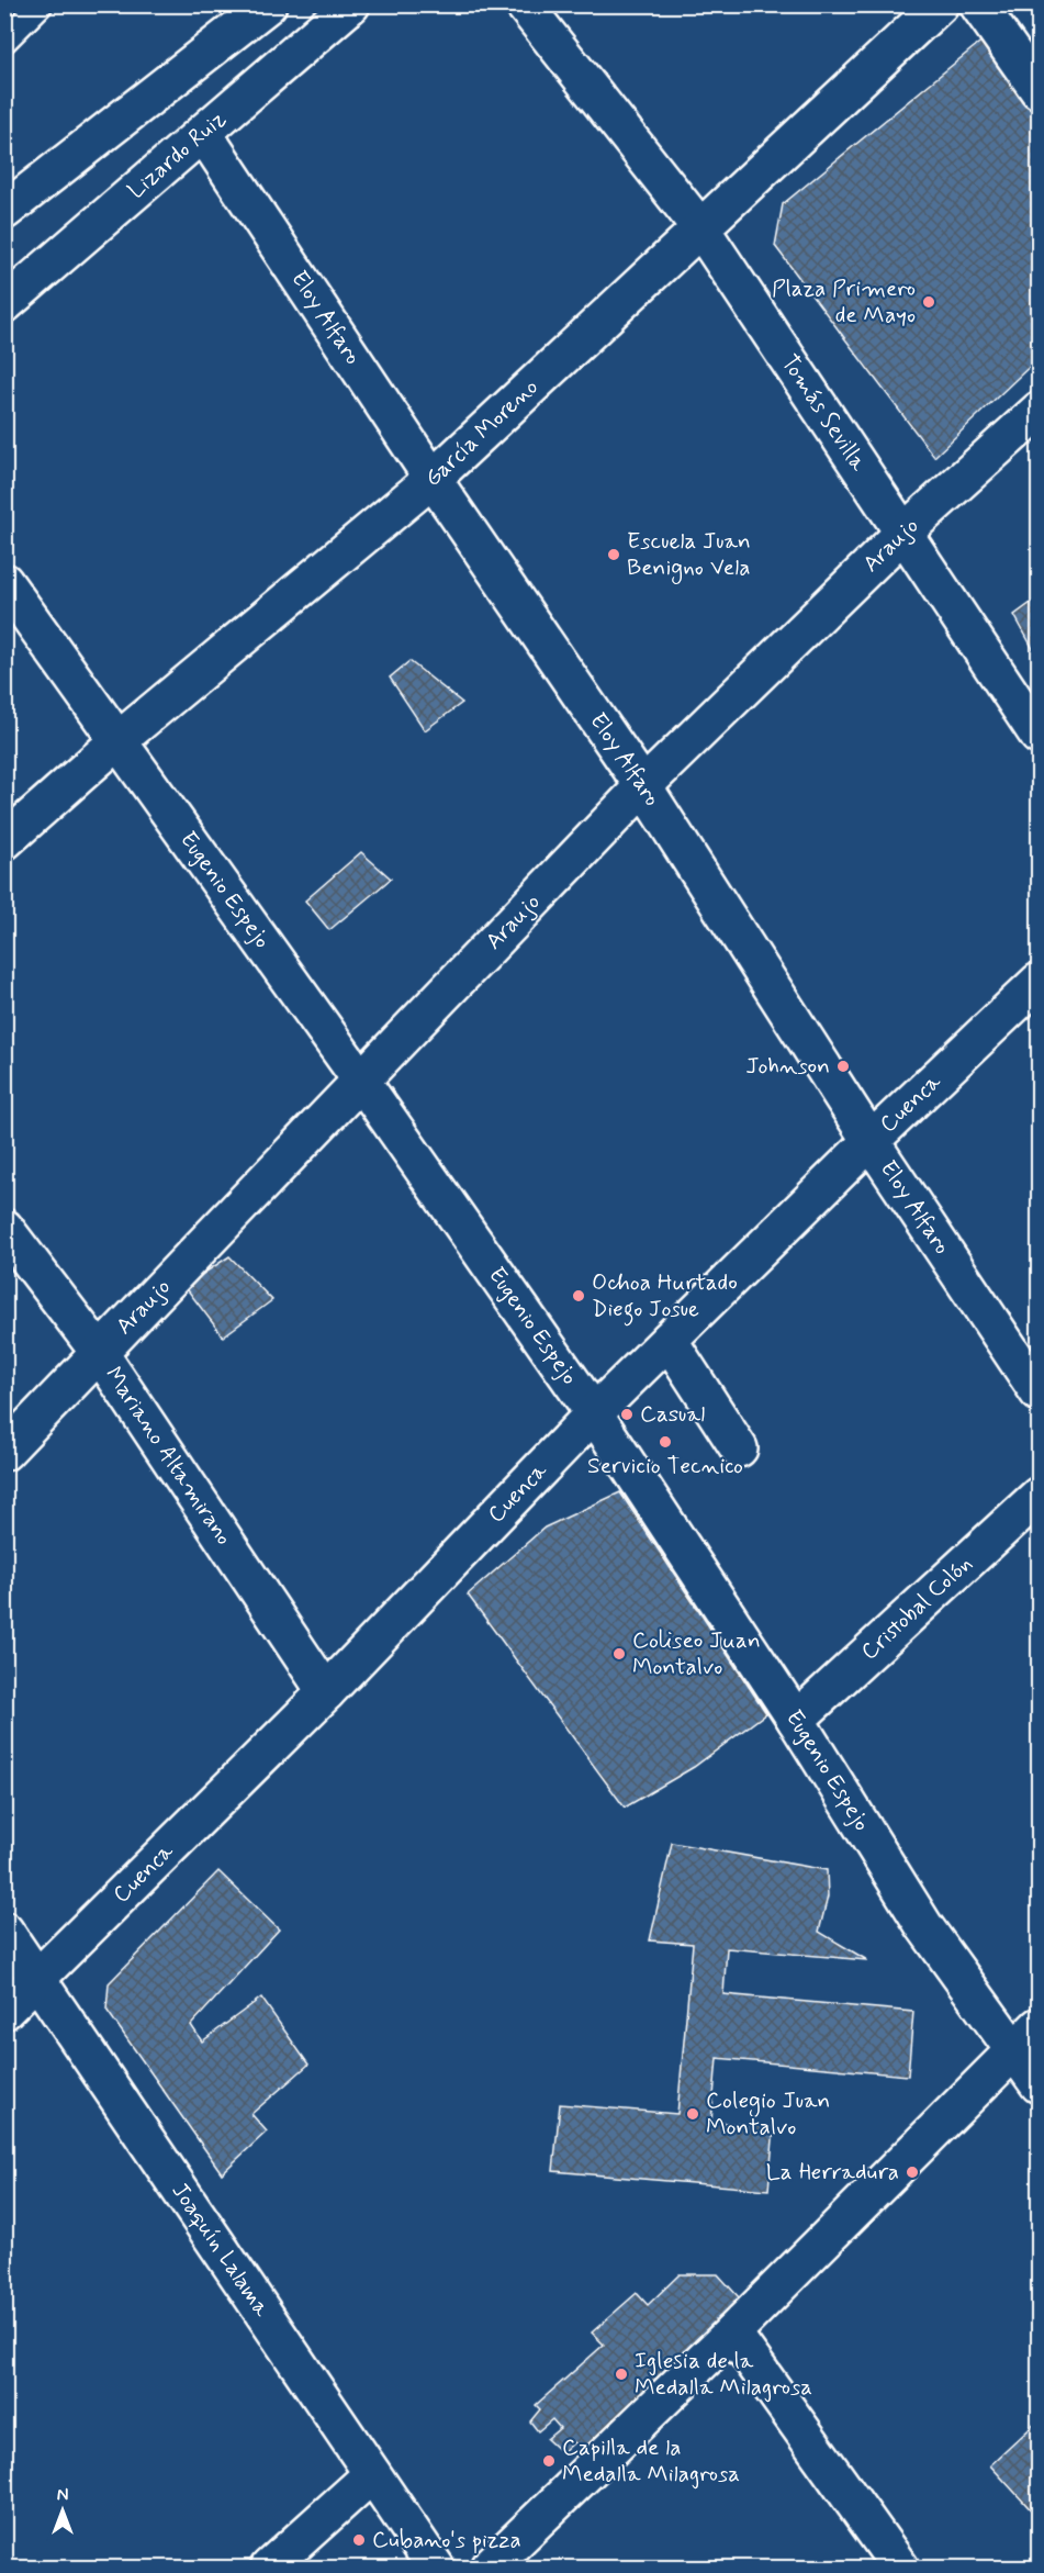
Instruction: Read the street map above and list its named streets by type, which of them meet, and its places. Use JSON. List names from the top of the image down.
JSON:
{
  "streets": {
    "street": [
      "Lizardo Ruiz",
      "Eloy Alfaro",
      "Tomás Sevilla",
      "García Moreno",
      "Araujo",
      "Eugenio Espejo",
      "Cuenca",
      "Mariano Altamirano",
      "Cristobal Colón",
      "Joaquín Lalama"
    ]
  },
  "crossings": [
    ["Lizardo Ruiz", "Eloy Alfaro"],
    ["Eloy Alfaro", "García Moreno"],
    ["Eloy Alfaro", "Araujo"],
    ["Eloy Alfaro", "Cuenca"],
    ["Tomás Sevilla", "García Moreno"],
    ["Tomás Sevilla", "Araujo"],
    ["García Moreno", "Eugenio Espejo"],
    ["Araujo", "Eugenio Espejo"],
    ["Araujo", "Mariano Altamirano"],
    ["Eugenio Espejo", "Cuenca"],
    ["Eugenio Espejo", "Cristobal Colón"],
    ["Cuenca", "Mariano Altamirano"],
    ["Cuenca", "Joaquín Lalama"]
  ],
  "places": [
    "Plaza Primero de Mayo",
    "Escuela Juan Benigno Vela",
    "Johnson",
    "Ochoa Hurtado Diego Josue",
    "Casual",
    "Servicio Tecnico",
    "Coliseo Juan Montalvo",
    "Colegio Juan Montalvo",
    "La Herradura",
    "Iglesia de la Medalla Milagrosa",
    "Capilla de la Medalla Milagrosa",
    "Cubano's pizza"
  ],
  "north": "top"
}
